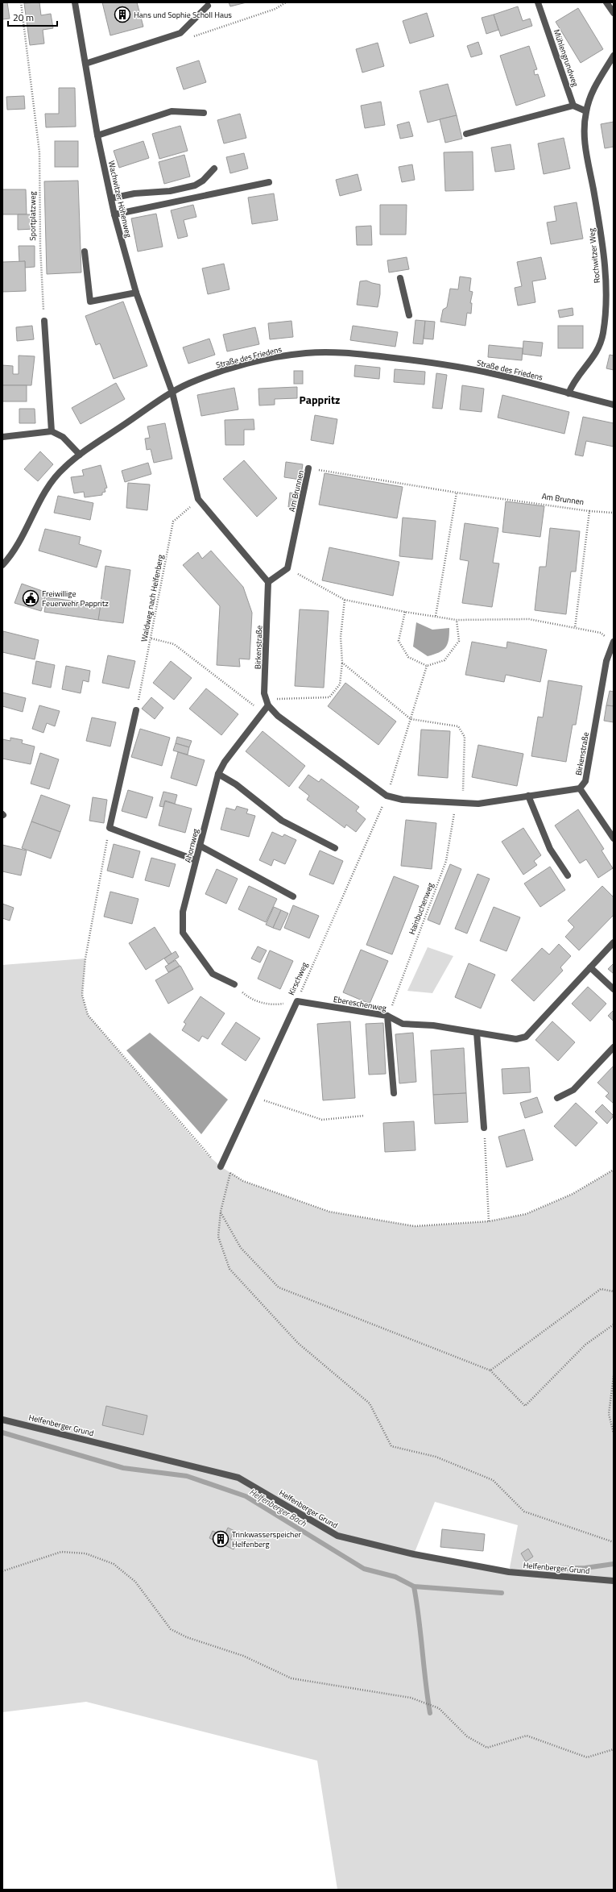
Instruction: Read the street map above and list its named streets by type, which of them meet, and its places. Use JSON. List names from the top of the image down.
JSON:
{
  "streets": {
    "street": [
      "Mühlengrundweg",
      "Wachwitzer Höhenweg",
      "Rochwitzer Weg",
      "Straße des Friedens",
      "Am Brunnen",
      "Birkenstraße",
      "Ahornweg",
      "Kirschweg",
      "Ebereschenweg",
      "Helfenberger Grund"
    ],
    "path": ["Sportplatzweg", "Waldweg nach Helfenberg", "Hainbuchenweg"]
  },
  "crossings": [
    ["Wachwitzer Höhenweg", "Straße des Friedens"],
    ["Rochwitzer Weg", "Straße des Friedens"],
    ["Birkenstraße", "Ahornweg"],
    ["Birkenstraße", "Hainbuchenweg"],
    ["Birkenstraße", "Kirschweg"],
    ["Hainbuchenweg", "Ebereschenweg"],
    ["Kirschweg", "Ebereschenweg"]
  ],
  "districts": ["Pappritz"],
  "water": ["Helfenberger Bach"],
  "places": {
    "building": ["Hans und Sophie Scholl Haus", "Trinkwasserspeicher Helfenberg"],
    "public building": ["Freiwillige Feuerwehr Pappritz"]
  },
  "scale_bar": "20 m"
}
